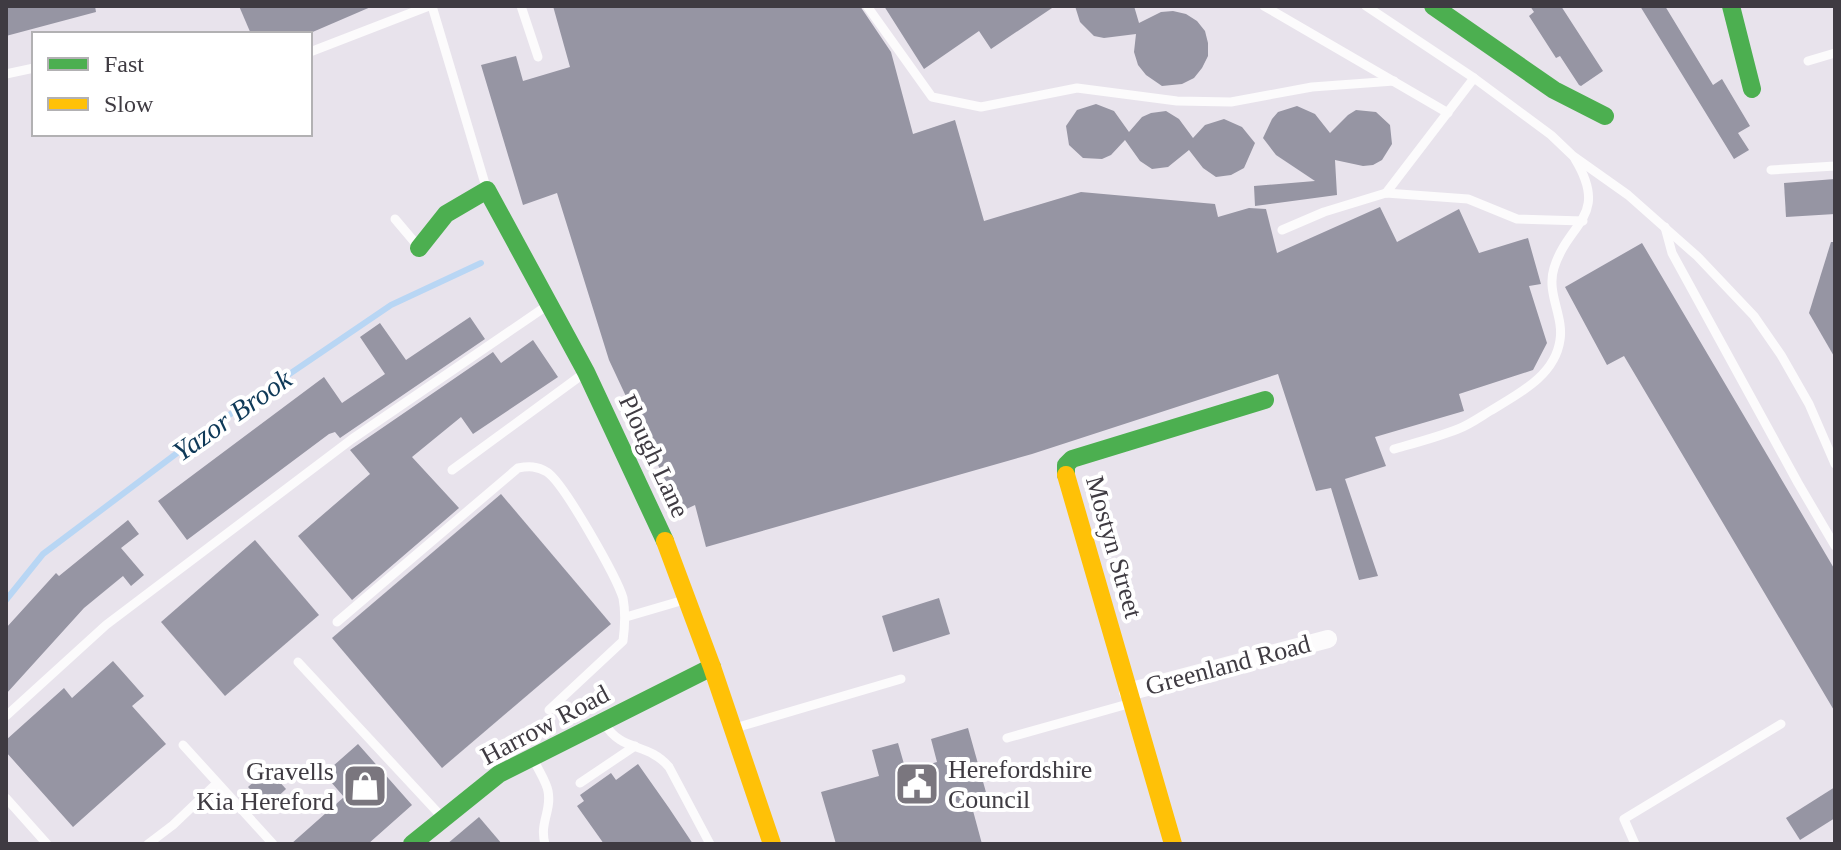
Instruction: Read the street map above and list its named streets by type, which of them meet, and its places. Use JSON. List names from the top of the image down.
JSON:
{
  "streets": {
    "street": [
      "Plough Lane",
      "Mostyn Street",
      "Greenland Road",
      "Harrow Road"
    ]
  },
  "crossings": [
    ["Plough Lane", "Harrow Road"],
    ["Mostyn Street", "Greenland Road"]
  ],
  "water": ["Yazor Brook"],
  "places": {
    "public building": ["Herefordshire Council"],
    "shop": ["Gravells Kia Hereford"]
  },
  "legend": ["Fast", "Slow"]
}
